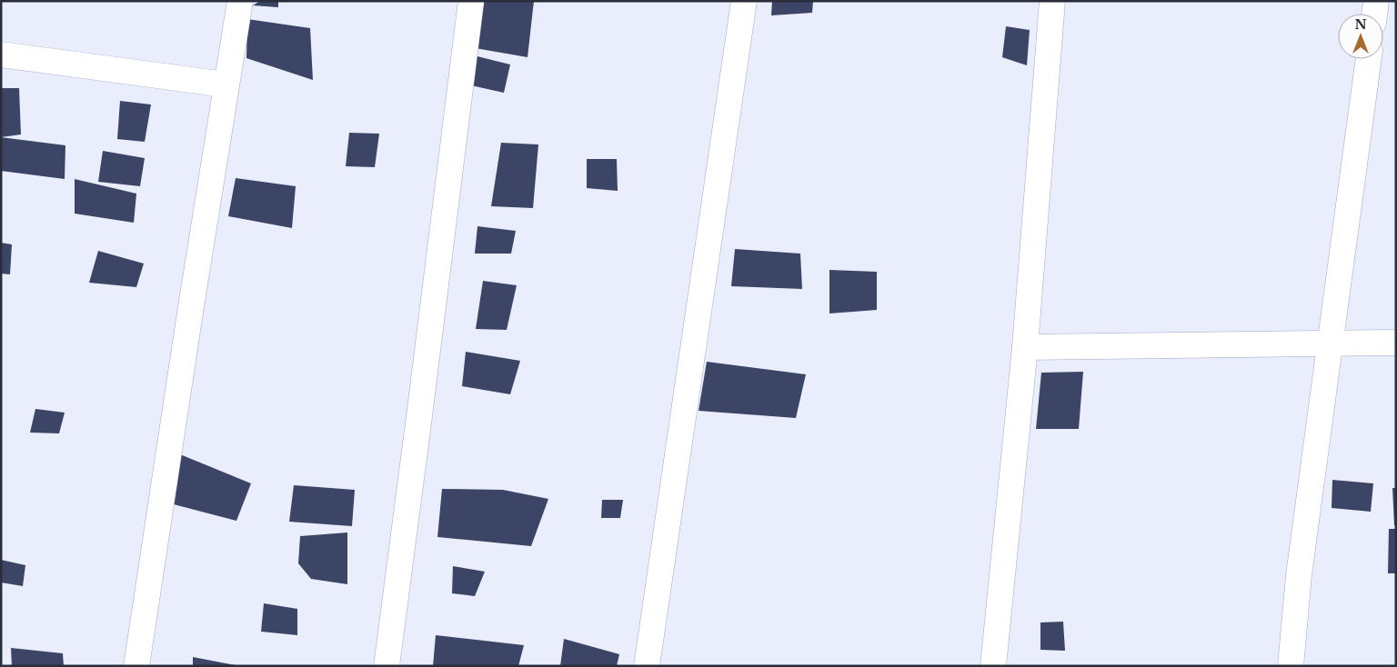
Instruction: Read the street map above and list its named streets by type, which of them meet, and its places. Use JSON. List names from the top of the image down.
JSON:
{
  "north": "top"
}
